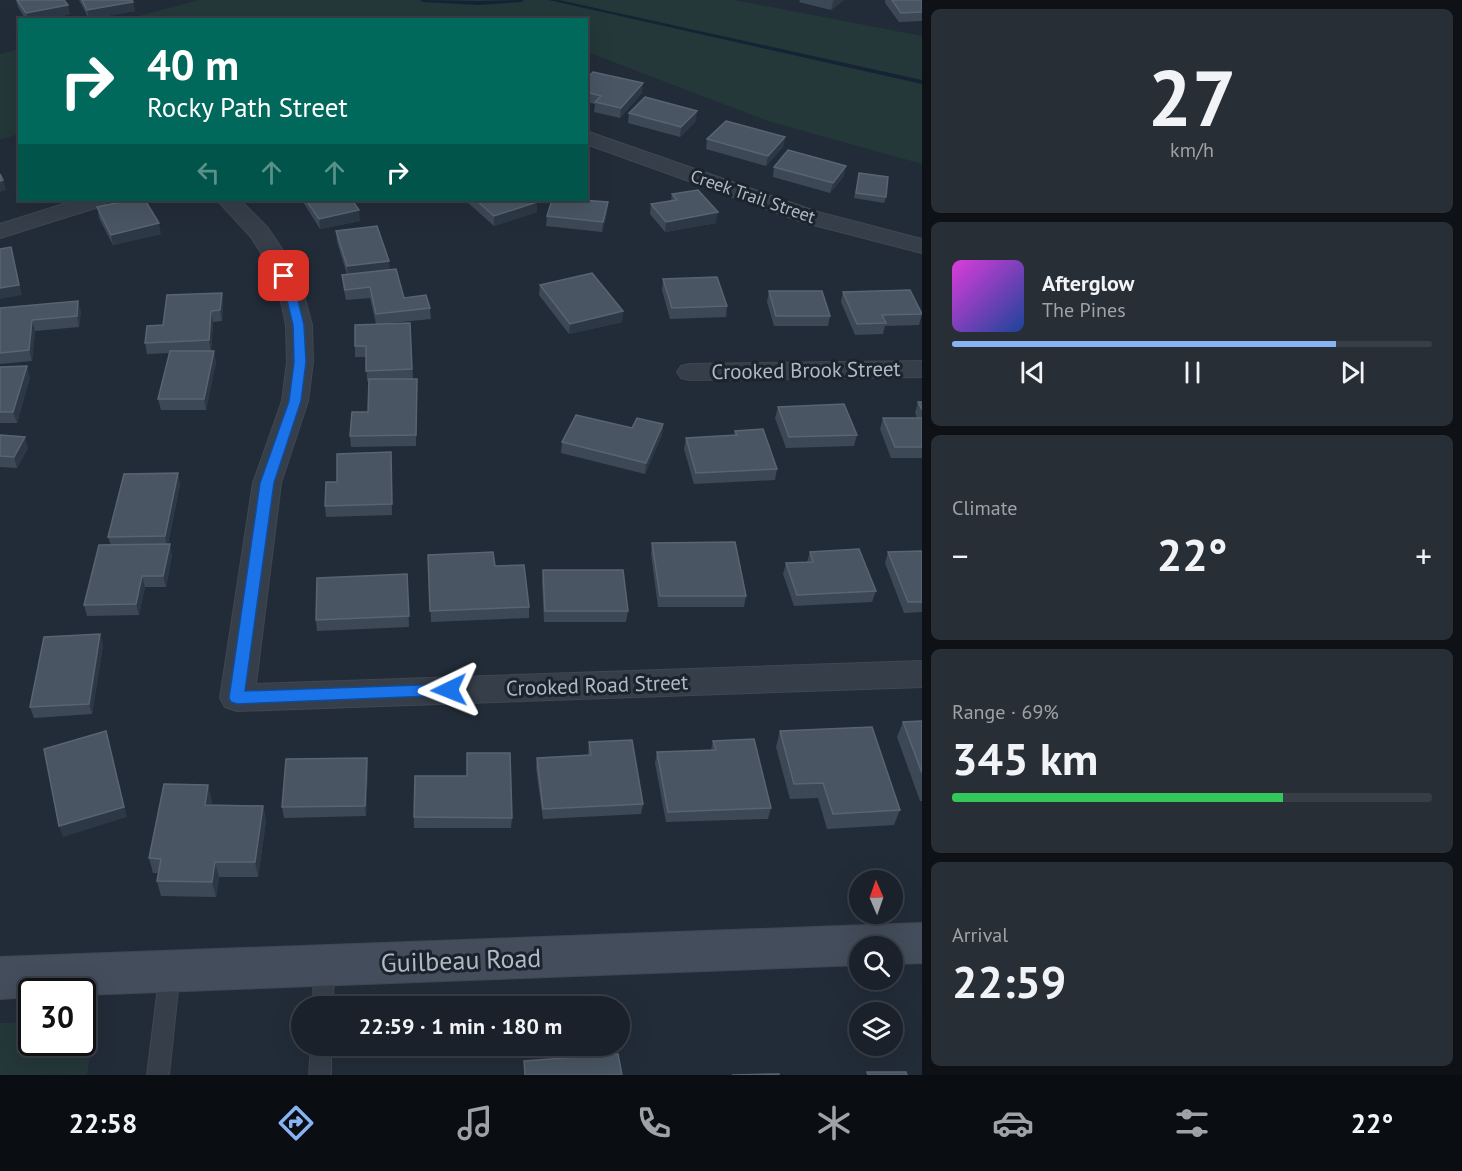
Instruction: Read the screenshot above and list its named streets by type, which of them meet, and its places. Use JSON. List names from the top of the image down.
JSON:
{
  "streets": {
    "main road": ["Guilbeau Road"],
    "street": ["Creek Trail Street", "Crooked Brook Street", "Crooked Road Street"]
  },
  "north": "top",
  "page": {
    "tile": [
      ["27", "km/h"],
      "Climate",
      ["Range · 69%", "345 km"],
      ["Arrival", "22:59"]
    ],
    "turn": ["40 m", "Rocky Path Street"],
    "song": ["Afterglow", "The Pines"],
    "heat": ["−", "22°", "+"],
    "limit": "30",
    "trip": "22:59 · 1 min · 180 m",
    "tabs": ["22:58", "22°"]
  }
}
